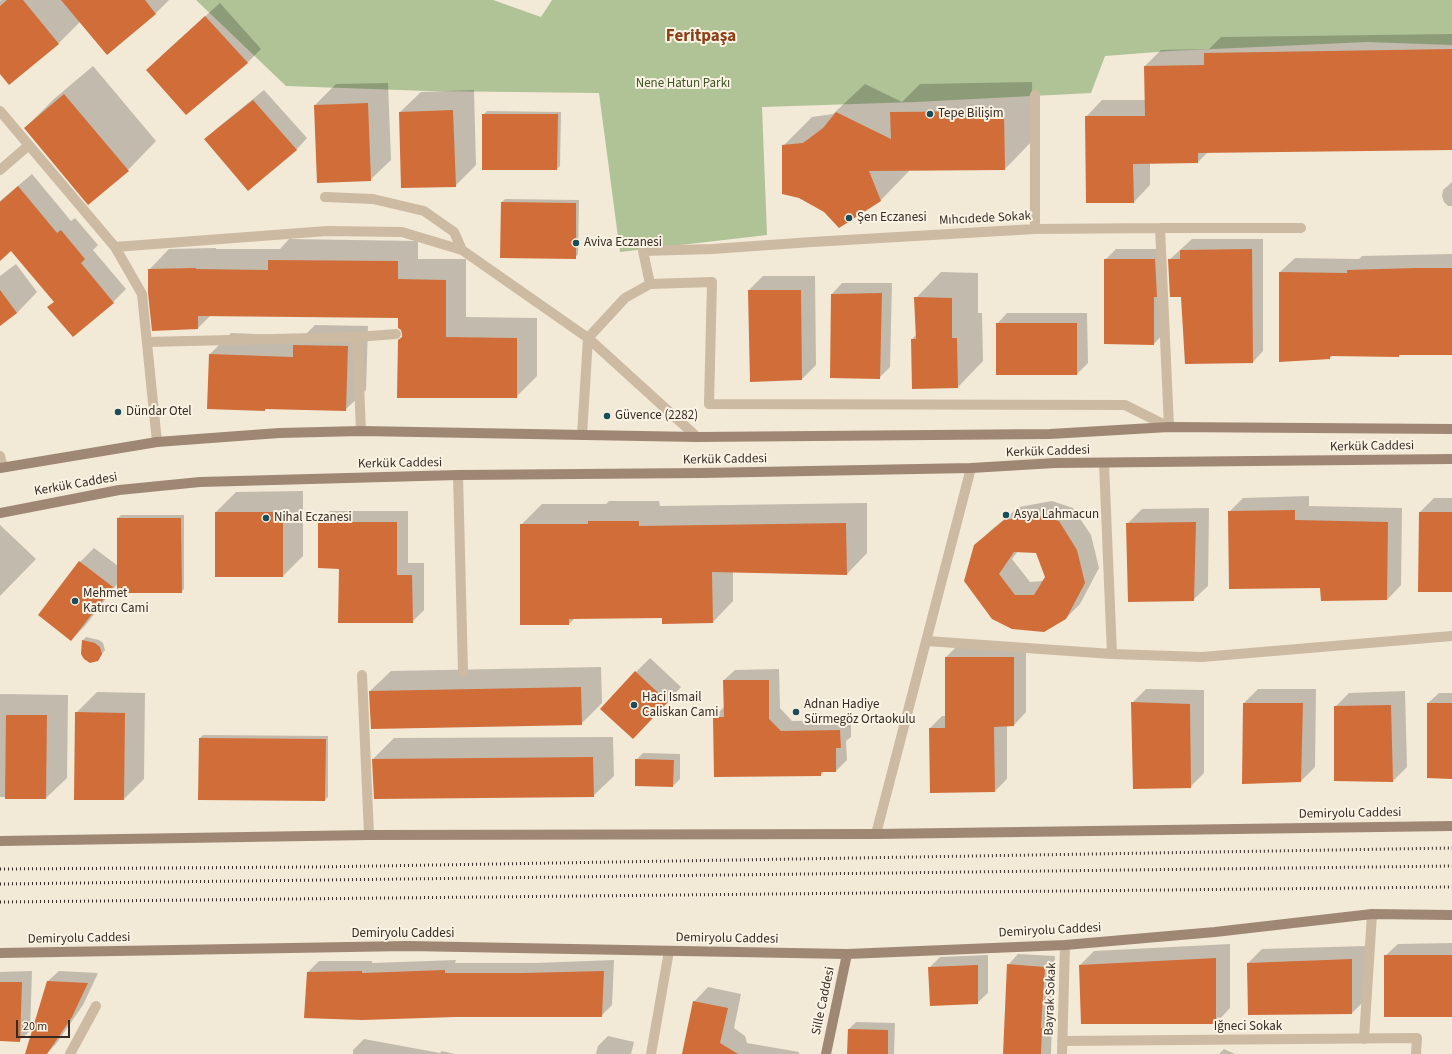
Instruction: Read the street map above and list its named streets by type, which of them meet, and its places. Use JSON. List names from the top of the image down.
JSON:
{
  "streets": {
    "street": [
      "Mıhcıdede Sokak",
      "Kerkük Caddesi",
      "Demiryolu Caddesi",
      "Bayrak Sokak",
      "Sille Caddesi",
      "Iğneci Sokak"
    ]
  },
  "crossings": [
    ["Demiryolu Caddesi", "Bayrak Sokak"],
    ["Demiryolu Caddesi", "Sille Caddesi"],
    ["Bayrak Sokak", "Iğneci Sokak"]
  ],
  "districts": ["Feritpaşa"],
  "parks": ["Nene Hatun Parkı"],
  "places": [
    "Tepe Bilişim",
    "Şen Eczanesi",
    "Aviva Eczanesi",
    "Dündar Otel",
    "Güvence (2282)",
    "Asya Lahmacun",
    "Nihal Eczanesi",
    "Mehmet Katırcı Cami",
    "Haci Ismail Caliskan Cami",
    "Adnan Hadiye Sürmegöz Ortaokulu"
  ],
  "scale_bar": "20 m"
}
